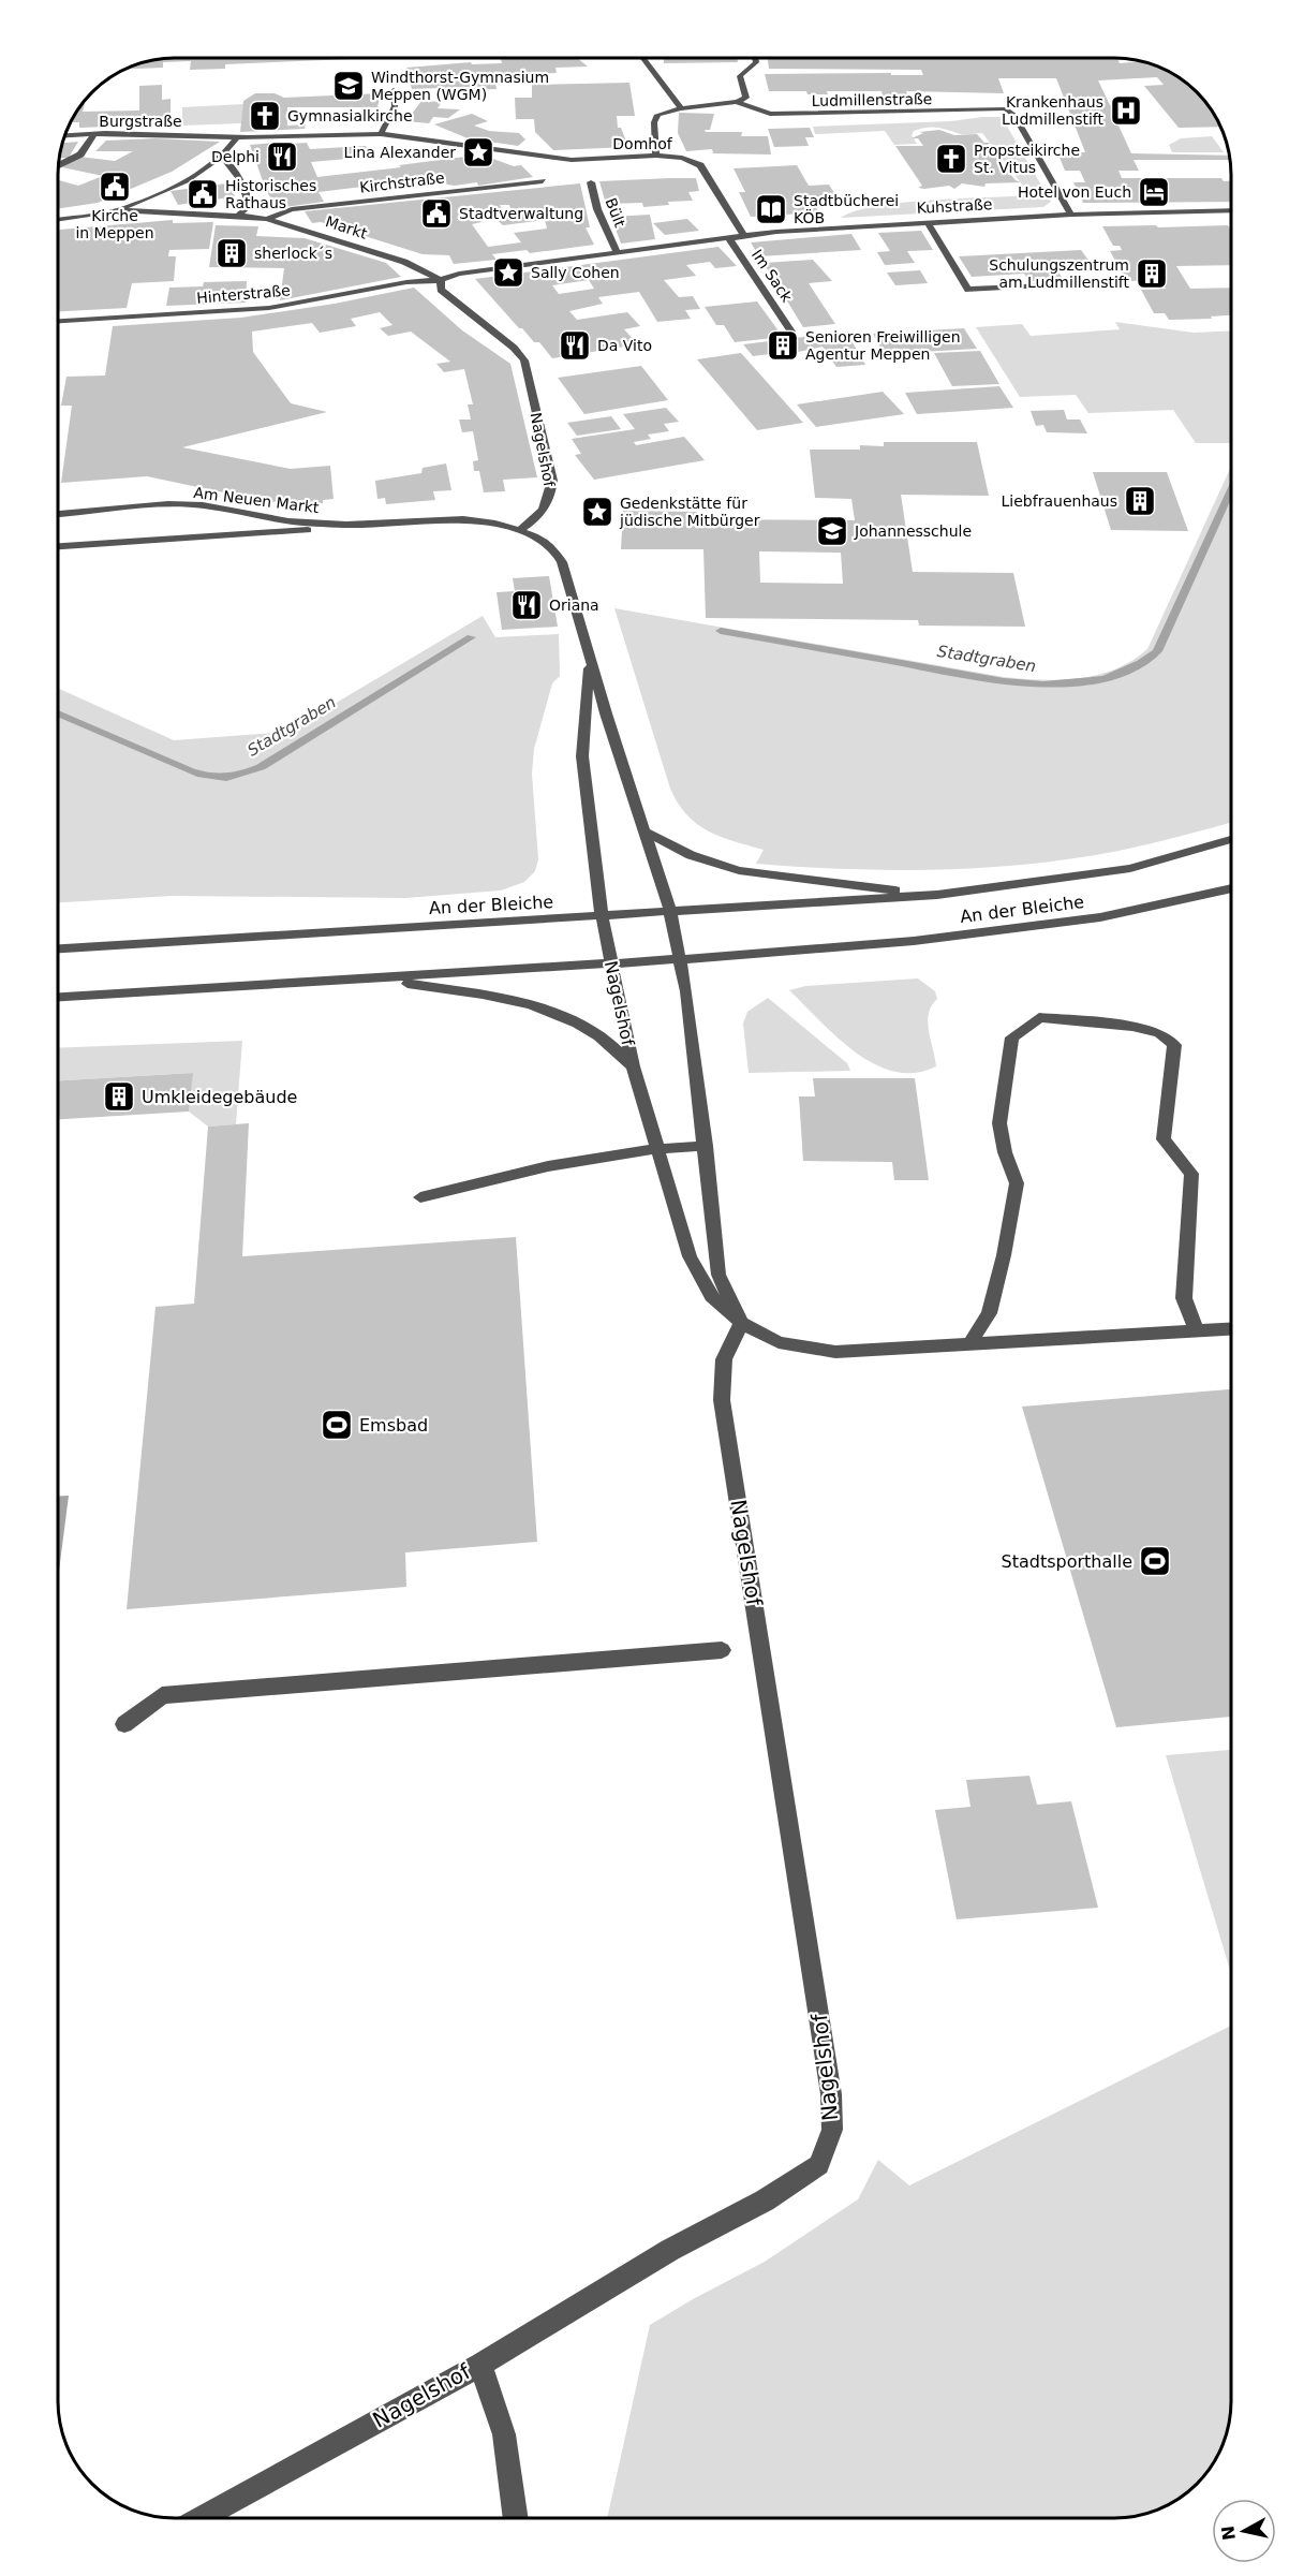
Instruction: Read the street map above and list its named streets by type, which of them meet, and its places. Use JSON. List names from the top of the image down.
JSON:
{
  "streets": {
    "street": [
      "Ludmillenstraße",
      "Burgstraße",
      "Domhof",
      "Kirchstraße",
      "Kuhstraße",
      "Bült",
      "Markt",
      "Im Sack",
      "Hinterstraße",
      "Nagelshof",
      "Am Neuen Markt",
      "An der Bleiche"
    ]
  },
  "crossings": [
    ["Ludmillenstraße", "Domhof"],
    ["Ludmillenstraße", "Kuhstraße"],
    ["Burgstraße", "Domhof"],
    ["Burgstraße", "Markt"],
    ["Domhof", "Kuhstraße"],
    ["Kirchstraße", "Markt"],
    ["Kuhstraße", "Bült"],
    ["Kuhstraße", "Markt"],
    ["Kuhstraße", "Im Sack"],
    ["Kuhstraße", "Hinterstraße"],
    ["Kuhstraße", "Nagelshof"],
    ["Markt", "Hinterstraße"],
    ["Markt", "Nagelshof"],
    ["Hinterstraße", "Nagelshof"],
    ["Nagelshof", "Am Neuen Markt"],
    ["Nagelshof", "An der Bleiche"]
  ],
  "water": ["Stadtgraben"],
  "places": {
    "school or university": ["Windthorst-Gymnasium Meppen (WGM)", "Johannesschule"],
    "hospital": ["Krankenhaus Ludmillenstift"],
    "church": ["Gymnasialkirche", "Propsteikirche St. Vitus"],
    "place": ["Lina Alexander", "Sally Cohen", "Gedenkstätte für jüdische Mitbürger"],
    "restaurant": ["Delphi", "Da Vito", "Oriana"],
    "public building": ["Kirche in Meppen", "Historisches Rathaus", "Stadtverwaltung"],
    "hotel": ["Hotel von Euch"],
    "library": ["Stadtbücherei KÖB"],
    "building": [
      "sherlock´s",
      "Schulungszentrum am Ludmillenstift",
      "Senioren Freiwilligen Agentur Meppen",
      "Liebfrauenhaus",
      "Umkleidegebäude"
    ],
    "sports": ["Emsbad", "Stadtsporthalle"]
  },
  "north": "left"
}
